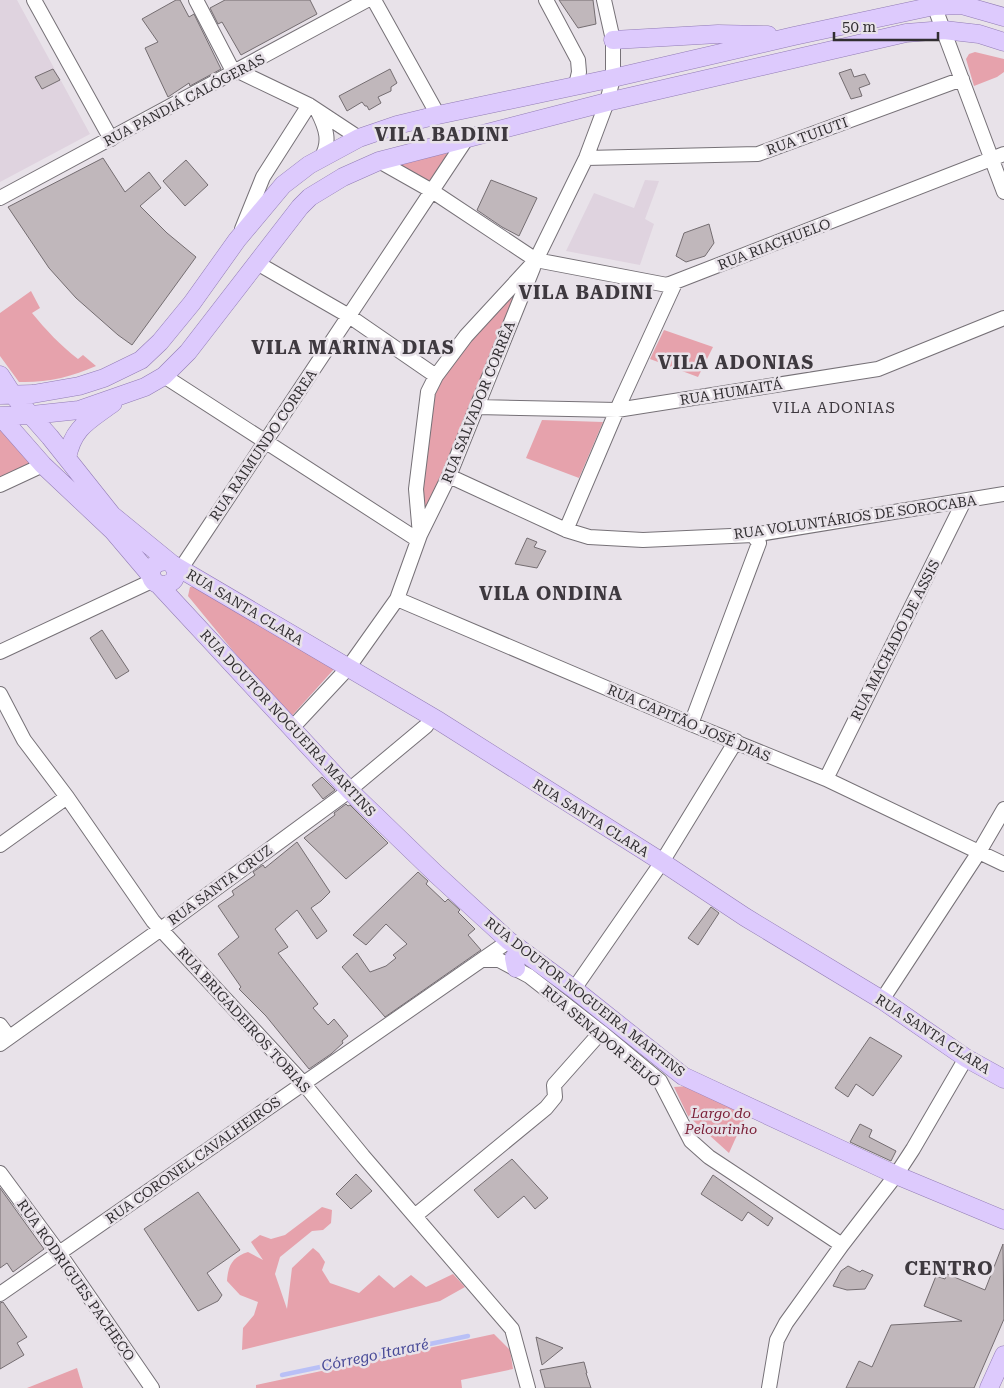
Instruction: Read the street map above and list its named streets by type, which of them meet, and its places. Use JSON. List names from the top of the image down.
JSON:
{
  "streets": {
    "main road": ["RUA SANTA CLARA", "RUA DOUTOR NOGUEIRA MARTINS"],
    "street": [
      "RUA PANDIÁ CALÓGERAS",
      "RUA TUIUTI",
      "RUA RIACHUELO",
      "RUA HUMAITÁ",
      "RUA SALVADOR CORRÊA",
      "RUA RAIMUNDO CORREA",
      "RUA VOLUNTÁRIOS DE SOROCABA",
      "RUA MACHADO DE ASSIS",
      "RUA CAPITÃO JOSÉ DIAS",
      "RUA SANTA CRUZ",
      "RUA BRIGADEIROS TOBIAS",
      "RUA SENADOR FEIJÓ",
      "RUA CORONEL CAVALHEIROS",
      "RUA RODRIGUES PACHECO"
    ]
  },
  "crossings": [
    ["RUA TUIUTI", "RUA SALVADOR CORRÊA"],
    ["RUA RIACHUELO", "RUA SALVADOR CORRÊA"],
    ["RUA HUMAITÁ", "RUA SALVADOR CORRÊA"],
    ["RUA SALVADOR CORRÊA", "RUA VOLUNTÁRIOS DE SOROCABA"],
    ["RUA SALVADOR CORRÊA", "RUA SANTA CLARA"],
    ["RUA SALVADOR CORRÊA", "RUA DOUTOR NOGUEIRA MARTINS"],
    ["RUA SALVADOR CORRÊA", "RUA CAPITÃO JOSÉ DIAS"],
    ["RUA RAIMUNDO CORREA", "RUA SANTA CLARA"],
    ["RUA VOLUNTÁRIOS DE SOROCABA", "RUA MACHADO DE ASSIS"],
    ["RUA SANTA CLARA", "RUA SANTA CRUZ"],
    ["RUA MACHADO DE ASSIS", "RUA CAPITÃO JOSÉ DIAS"],
    ["RUA DOUTOR NOGUEIRA MARTINS", "RUA SANTA CRUZ"],
    ["RUA DOUTOR NOGUEIRA MARTINS", "RUA CORONEL CAVALHEIROS"],
    ["RUA SANTA CRUZ", "RUA BRIGADEIROS TOBIAS"],
    ["RUA BRIGADEIROS TOBIAS", "RUA CORONEL CAVALHEIROS"],
    ["RUA SENADOR FEIJÓ", "RUA CORONEL CAVALHEIROS"],
    ["RUA CORONEL CAVALHEIROS", "RUA RODRIGUES PACHECO"]
  ],
  "districts": [
    "VILA BADINI",
    "VILA BADINI",
    "VILA MARINA DIAS",
    "VILA ADONIAS",
    "VILA ADONIAS",
    "VILA ONDINA",
    "CENTRO"
  ],
  "water": ["Córrego Itararé"],
  "parks": ["Largo do Pelourinho"],
  "scale_bar": "50 m"
}
